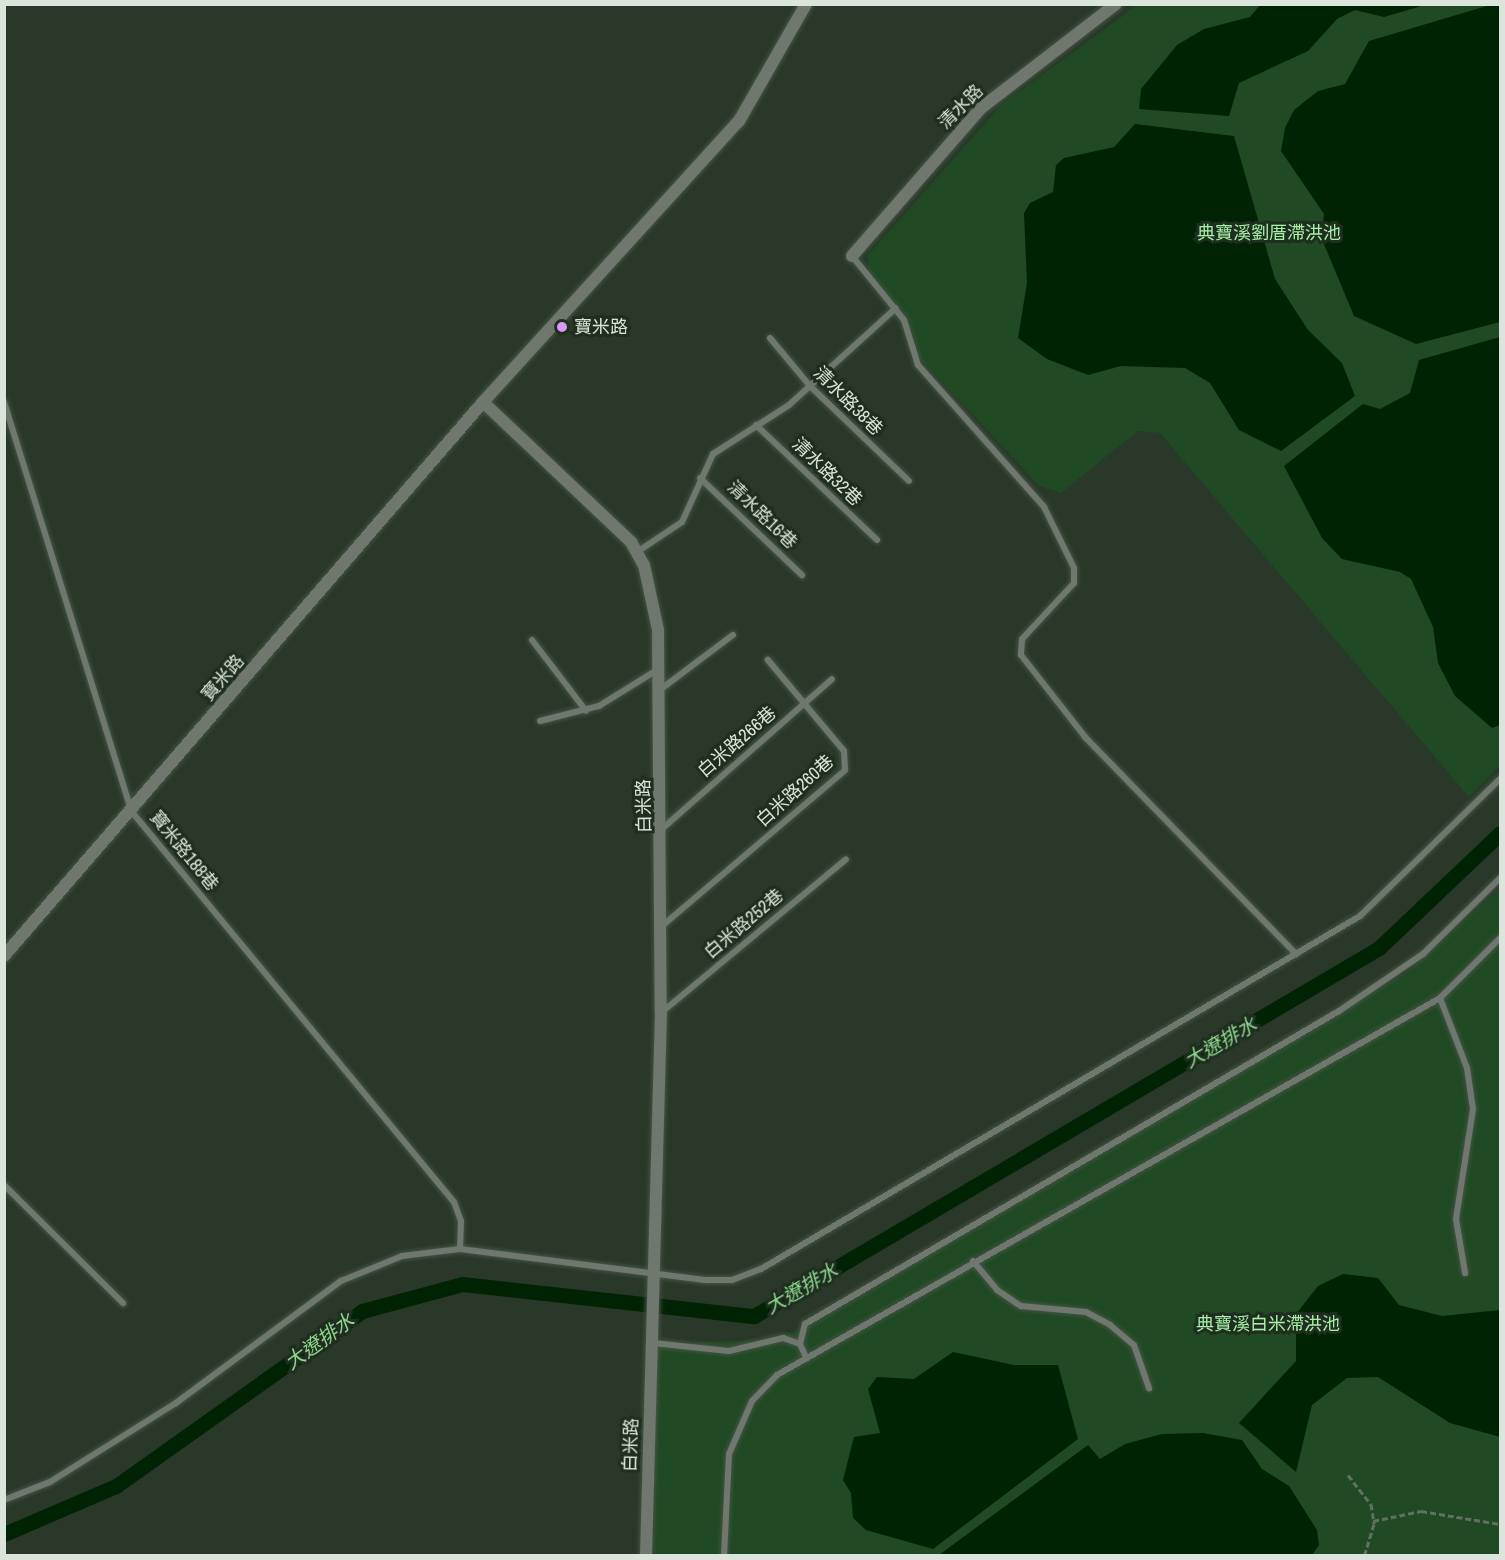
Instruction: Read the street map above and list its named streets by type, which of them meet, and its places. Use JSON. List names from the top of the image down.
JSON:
{
  "streets": {
    "street": ["清水路", "寶米路", "白米路"],
    "lane": [
      "清水路38巷",
      "清水路32巷",
      "清水路16巷",
      "白米路266巷",
      "白米路260巷",
      "寶米路188巷",
      "白米路252巷"
    ]
  },
  "crossings": [
    ["寶米路", "白米路"],
    ["寶米路", "寶米路188巷"],
    ["白米路266巷", "白米路260巷"],
    ["白米路266巷", "白米路"],
    ["白米路260巷", "白米路"],
    ["白米路", "白米路252巷"]
  ],
  "water": ["大遼排水"],
  "parks": ["典寶溪劉厝滯洪池", "典寶溪白米滯洪池"],
  "places": ["寶米路"]
}
